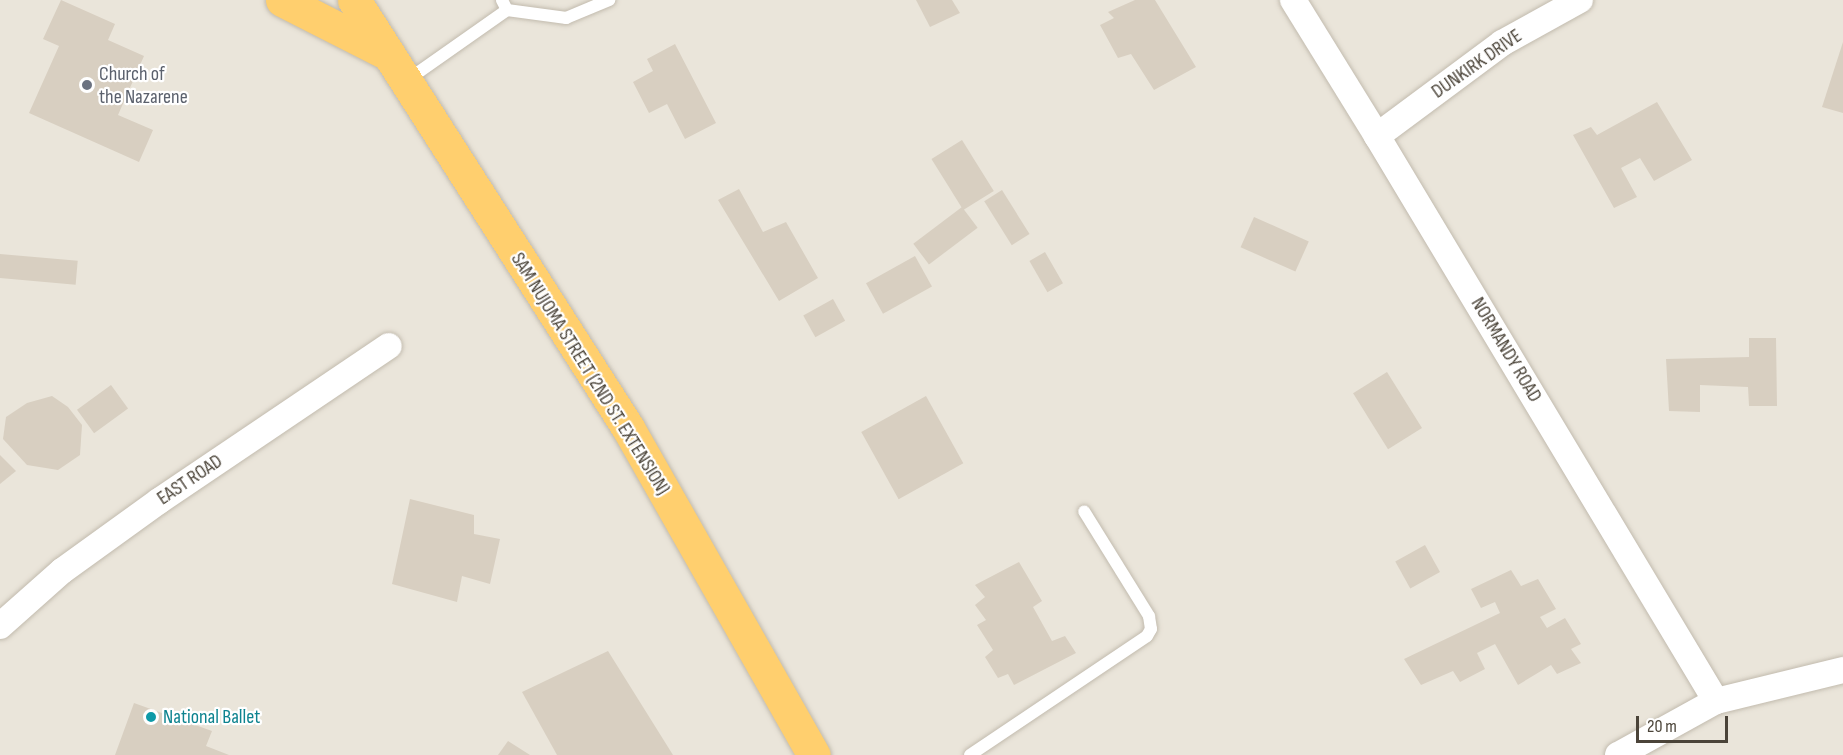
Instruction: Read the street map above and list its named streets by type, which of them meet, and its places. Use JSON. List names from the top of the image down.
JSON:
{
  "streets": {
    "highway": ["SAM NUJOMA STREET (2ND ST. EXTENSION)"],
    "street": ["DUNKIRK DRIVE", "NORMANDY ROAD", "EAST ROAD"]
  },
  "crossings": [
    ["DUNKIRK DRIVE", "NORMANDY ROAD"]
  ],
  "places": ["Church of the Nazarene", "National Ballet"],
  "scale_bar": "20 m"
}
